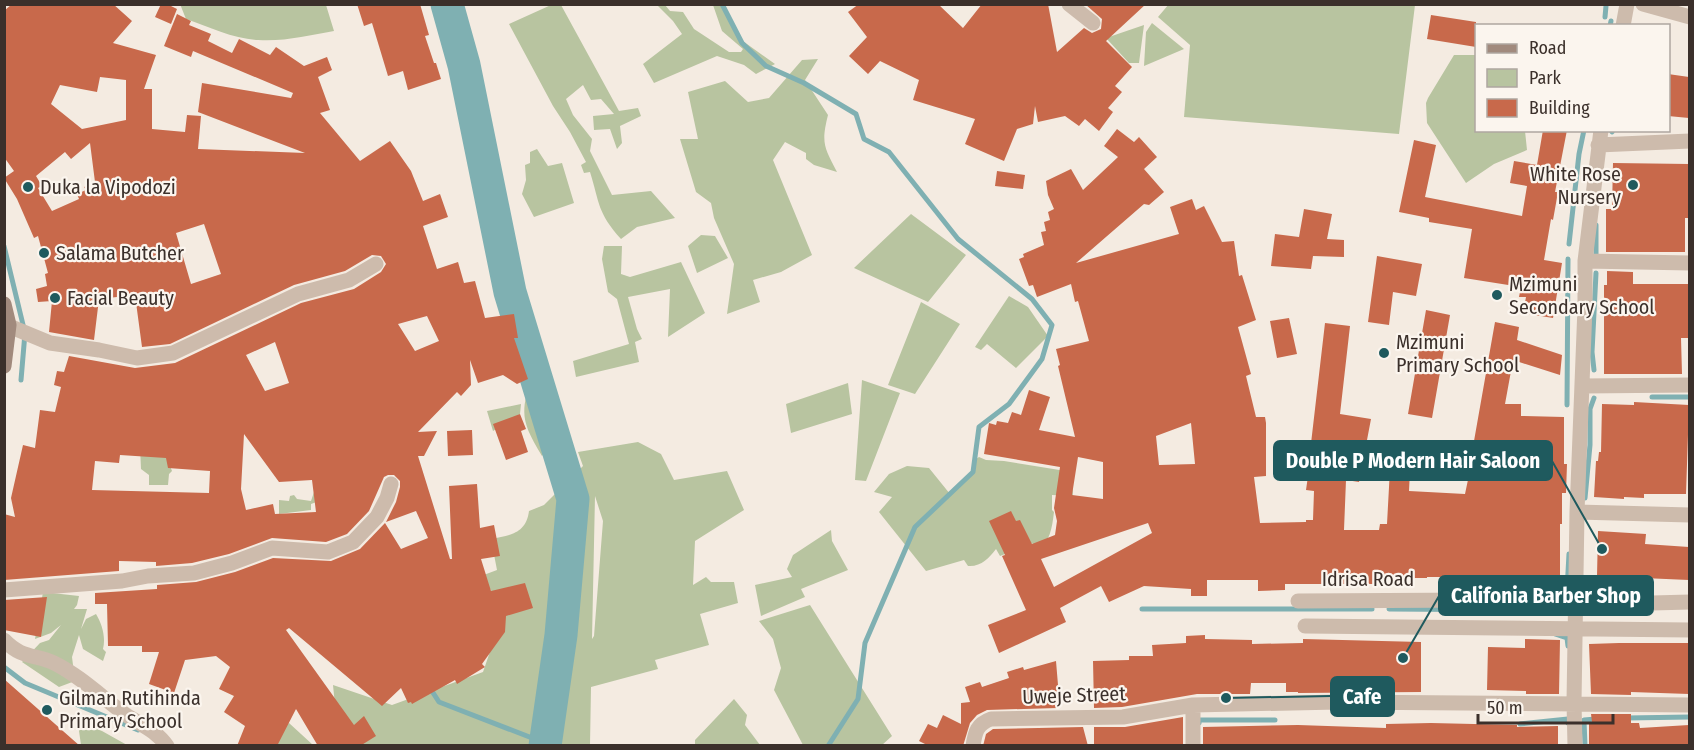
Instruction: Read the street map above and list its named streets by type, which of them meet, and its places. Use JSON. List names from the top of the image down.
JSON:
{
  "streets": {
    "street": ["Idrisa Road", "Uweje Street"]
  },
  "places": [
    "White Rose Nursery",
    "Duka la Vipodozi",
    "Salama Butcher",
    "Mzimuni Secondary School",
    "Facial Beauty",
    "Mzimuni Primary School",
    "Double P Modern Hair Saloon",
    "Califonia Barber Shop",
    "Cafe",
    "Gilman Rutihinda Primary School"
  ],
  "legend": ["Road", "Park", "Building"],
  "scale_bar": "50 m"
}
